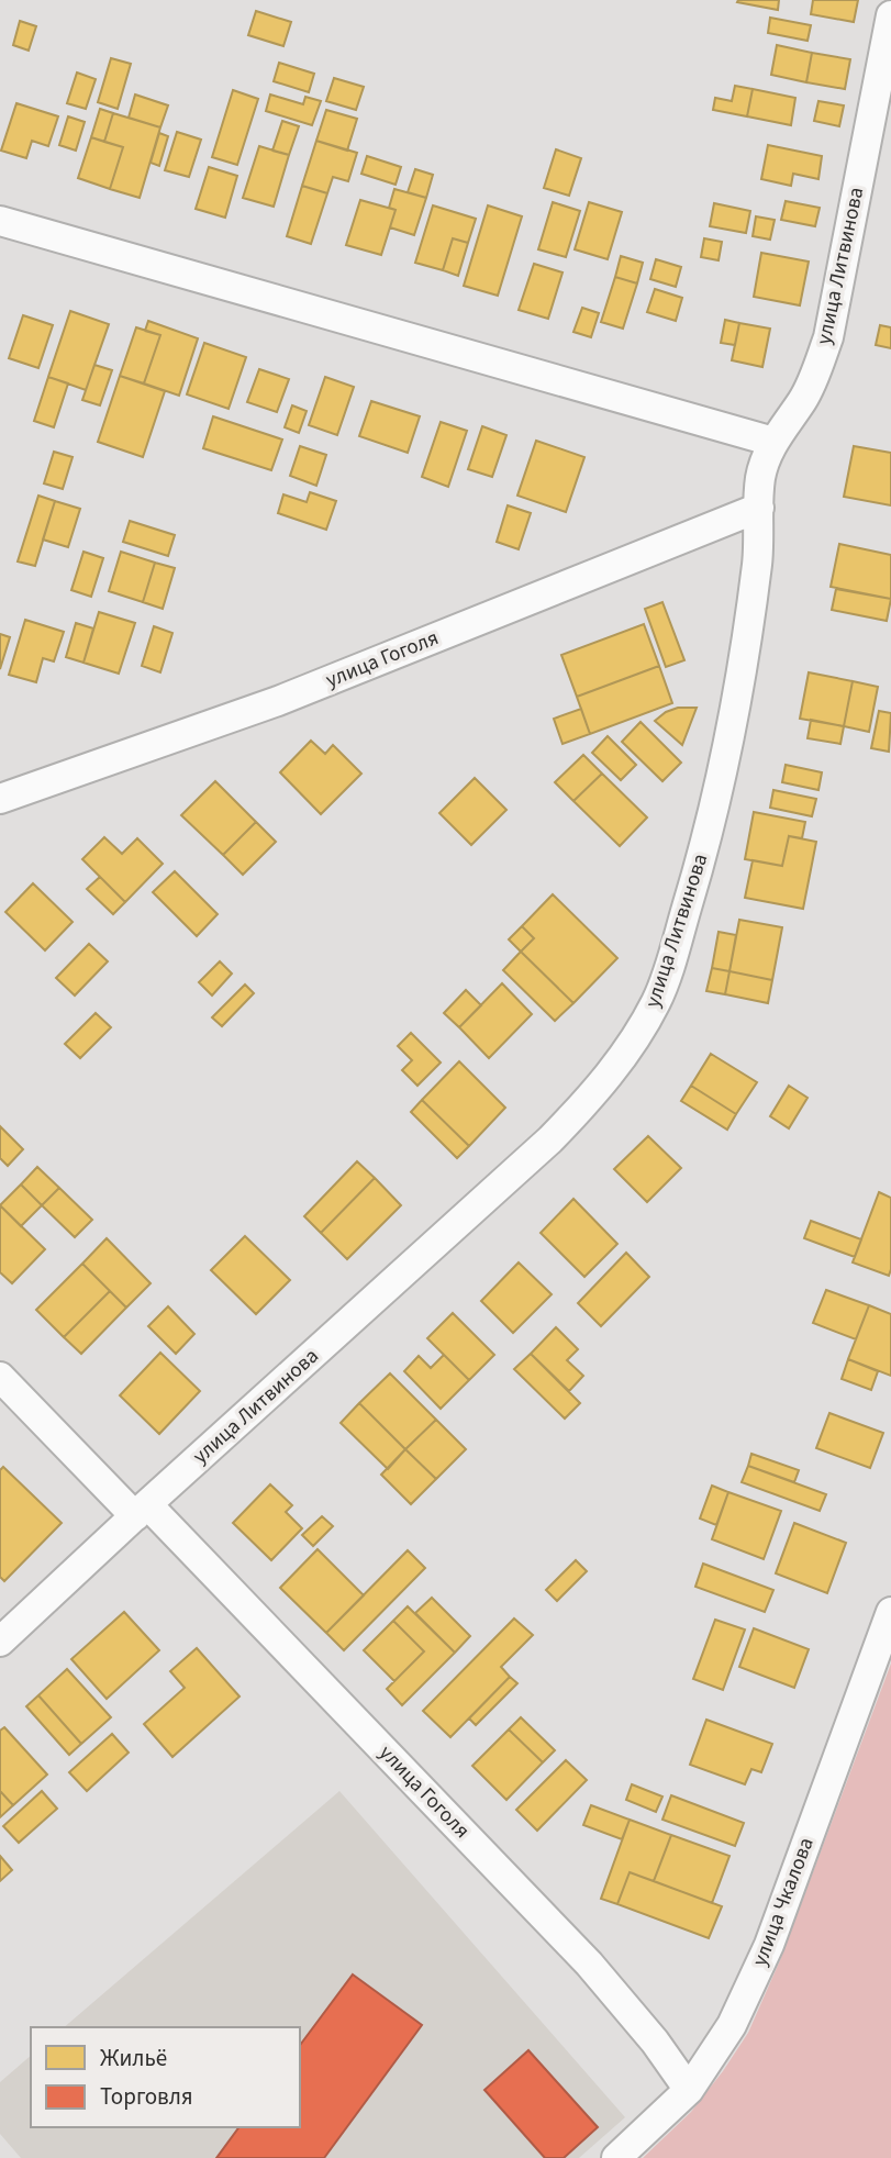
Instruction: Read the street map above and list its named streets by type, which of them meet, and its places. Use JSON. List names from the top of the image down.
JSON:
{
  "streets": {
    "street": ["улица Литвинова", "улица Гоголя", "улица Чкалова"]
  },
  "crossings": [
    ["улица Литвинова", "улица Гоголя"],
    ["улица Гоголя", "улица Чкалова"]
  ],
  "legend": ["Жильё", "Торговля"]
}
